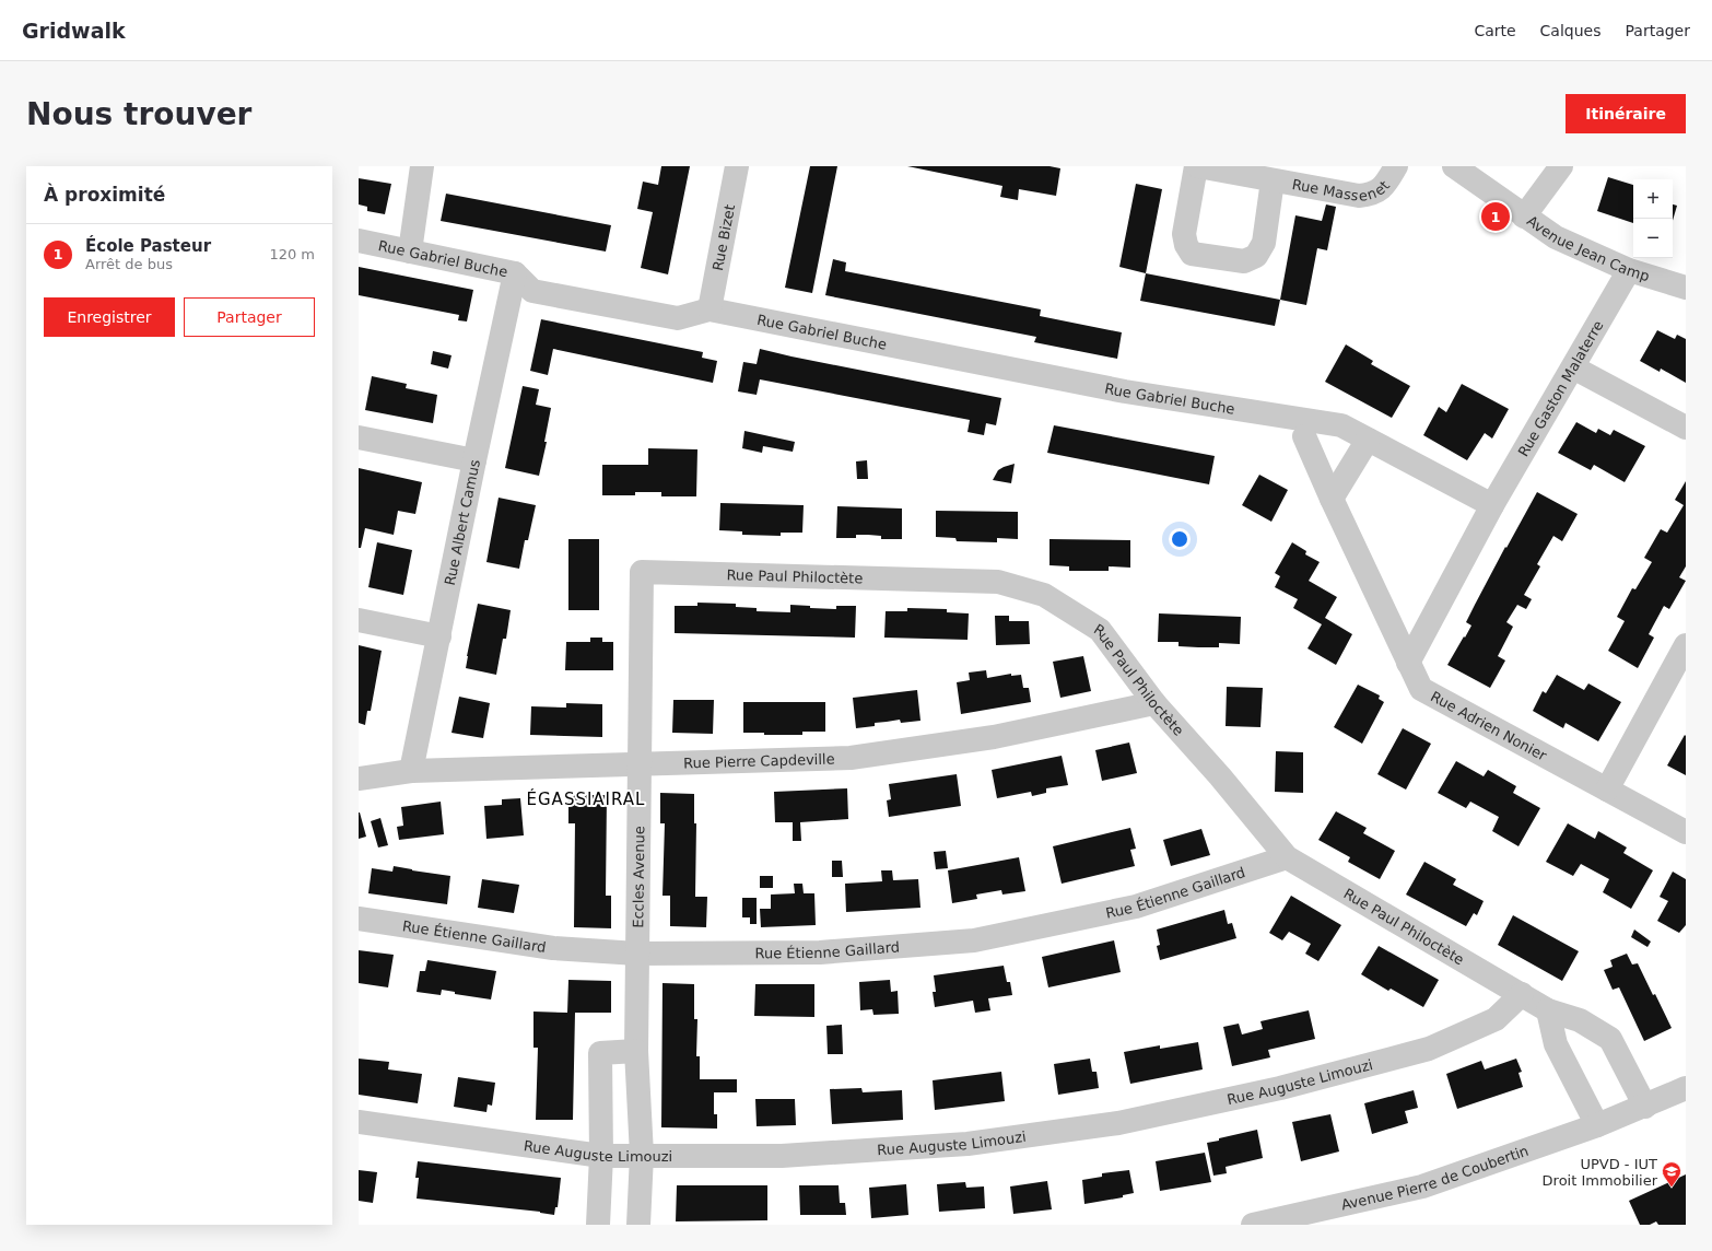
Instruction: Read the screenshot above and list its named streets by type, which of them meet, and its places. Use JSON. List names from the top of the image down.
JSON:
{
  "streets": {
    "street": [
      "Rue Massenet",
      "Rue Bizet",
      "Avenue Jean Camp",
      "Rue Gabriel Buche",
      "Rue Gaston Malaterre",
      "Rue Albert Camus",
      "Rue Paul Philoctète",
      "Rue Adrien Nonier",
      "Rue Pierre Capdeville",
      "Eccles Avenue",
      "Rue Étienne Gaillard",
      "Rue Auguste Limouzi",
      "Avenue Pierre de Coubertin"
    ]
  },
  "crossings": [
    ["Rue Bizet", "Rue Gabriel Buche"],
    ["Avenue Jean Camp", "Rue Gaston Malaterre"],
    ["Rue Gabriel Buche", "Rue Albert Camus"],
    ["Rue Gabriel Buche", "Rue Adrien Nonier"],
    ["Rue Gaston Malaterre", "Rue Adrien Nonier"],
    ["Rue Albert Camus", "Rue Pierre Capdeville"],
    ["Rue Paul Philoctète", "Rue Pierre Capdeville"],
    ["Rue Paul Philoctète", "Eccles Avenue"],
    ["Rue Paul Philoctète", "Rue Étienne Gaillard"],
    ["Rue Paul Philoctète", "Rue Auguste Limouzi"],
    ["Rue Paul Philoctète", "Avenue Pierre de Coubertin"],
    ["Rue Pierre Capdeville", "Eccles Avenue"],
    ["Eccles Avenue", "Rue Étienne Gaillard"],
    ["Eccles Avenue", "Rue Auguste Limouzi"]
  ],
  "districts": ["ÉGASSIAIRAL"],
  "places": {
    "school or university": ["UPVD - IUT Droit Immobilier"]
  },
  "page": {
    "header": "Gridwalk",
    "nav": ["Carte", "Calques", "Partager"],
    "buttons": [
      "Itinéraire",
      ["Enregistrer", "Partager"]
    ],
    "title": "Nous trouver",
    "heading": "À proximité",
    "map_buttons": ["+", "−"],
    "pins": "1",
    "list": [
      {
        "mark": "1",
        "name": "École Pasteur",
        "note": "Arrêt de bus",
        "value": "120 m"
      }
    ]
  }
}
